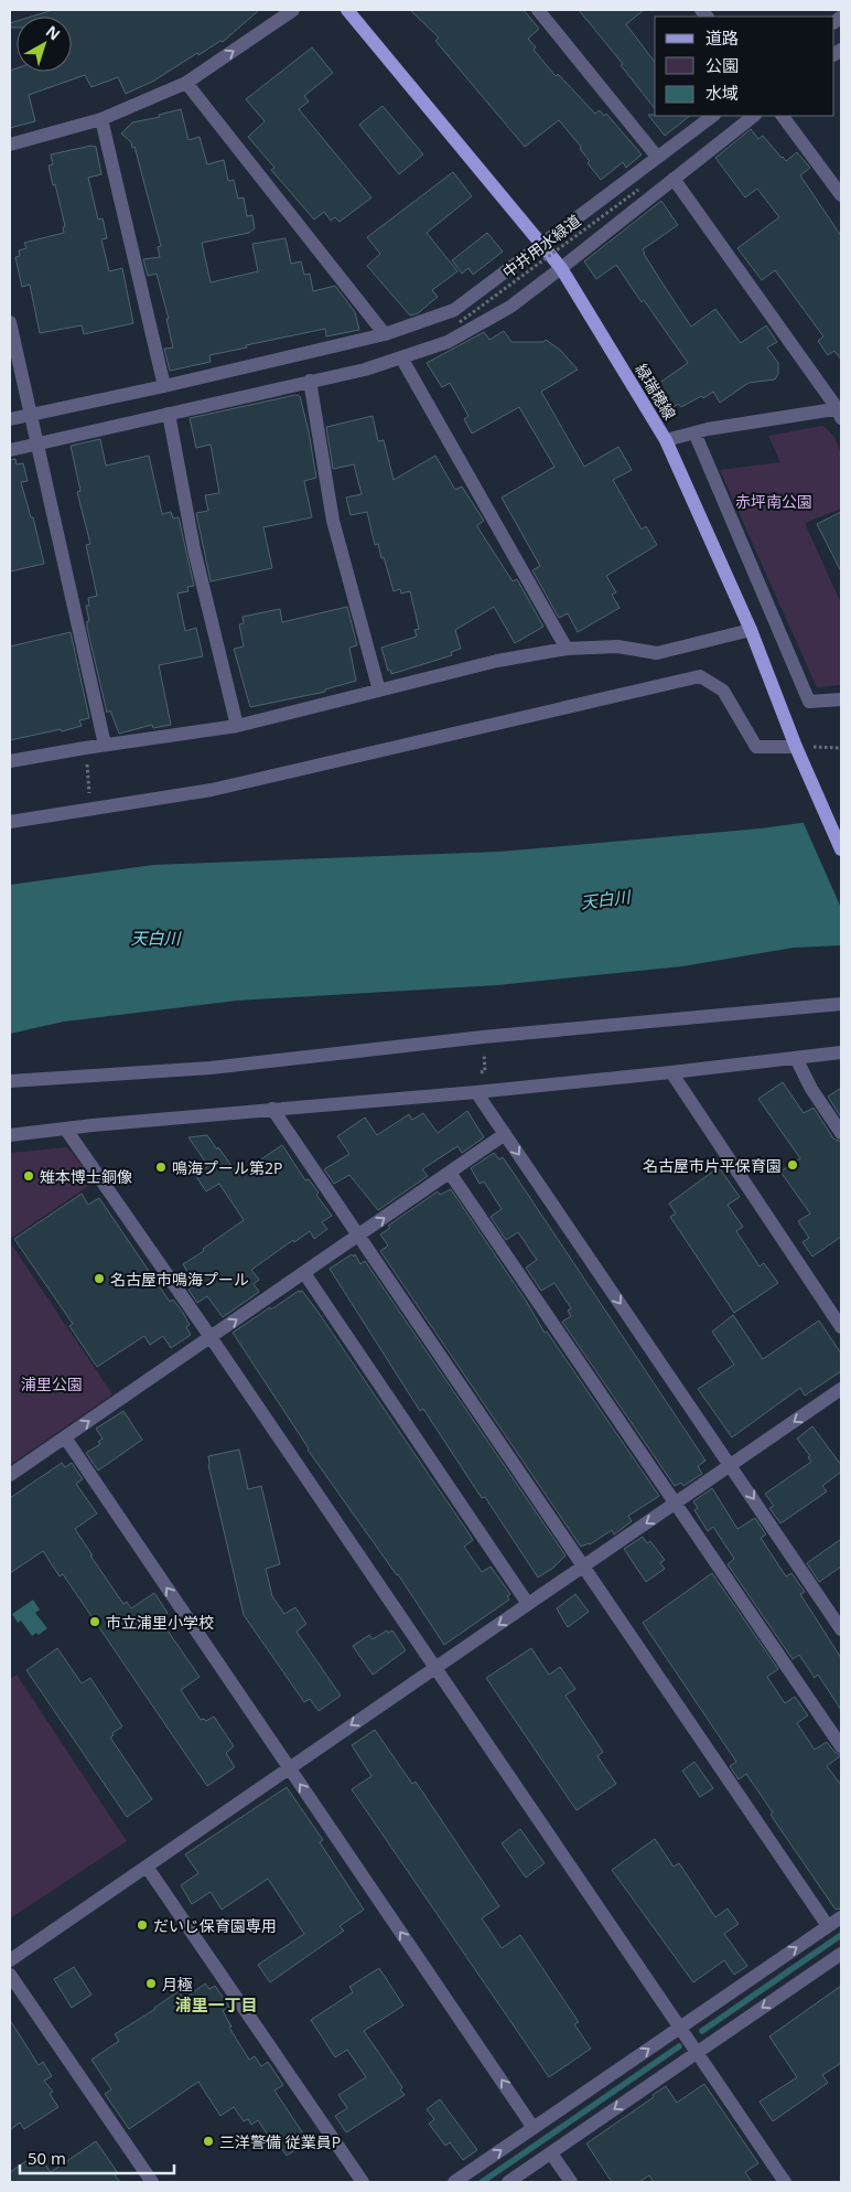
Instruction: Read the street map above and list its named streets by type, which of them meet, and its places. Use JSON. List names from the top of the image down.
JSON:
{
  "streets": {
    "main road": ["緑瑞穂線"],
    "path": ["中井用水緑道"]
  },
  "districts": ["浦里一丁目"],
  "water": ["天白川"],
  "parks": ["赤坪南公園", "浦里公園"],
  "places": [
    "名古屋市片平保育園",
    "鳴海プール第2P",
    "雉本博士銅像",
    "名古屋市鳴海プール",
    "市立浦里小学校",
    "だいじ保育園専用",
    "月極",
    "三洋警備 従業員P"
  ],
  "legend": ["道路", "公園", "水域"],
  "scale_bar": "50 m",
  "north": "top right"
}
